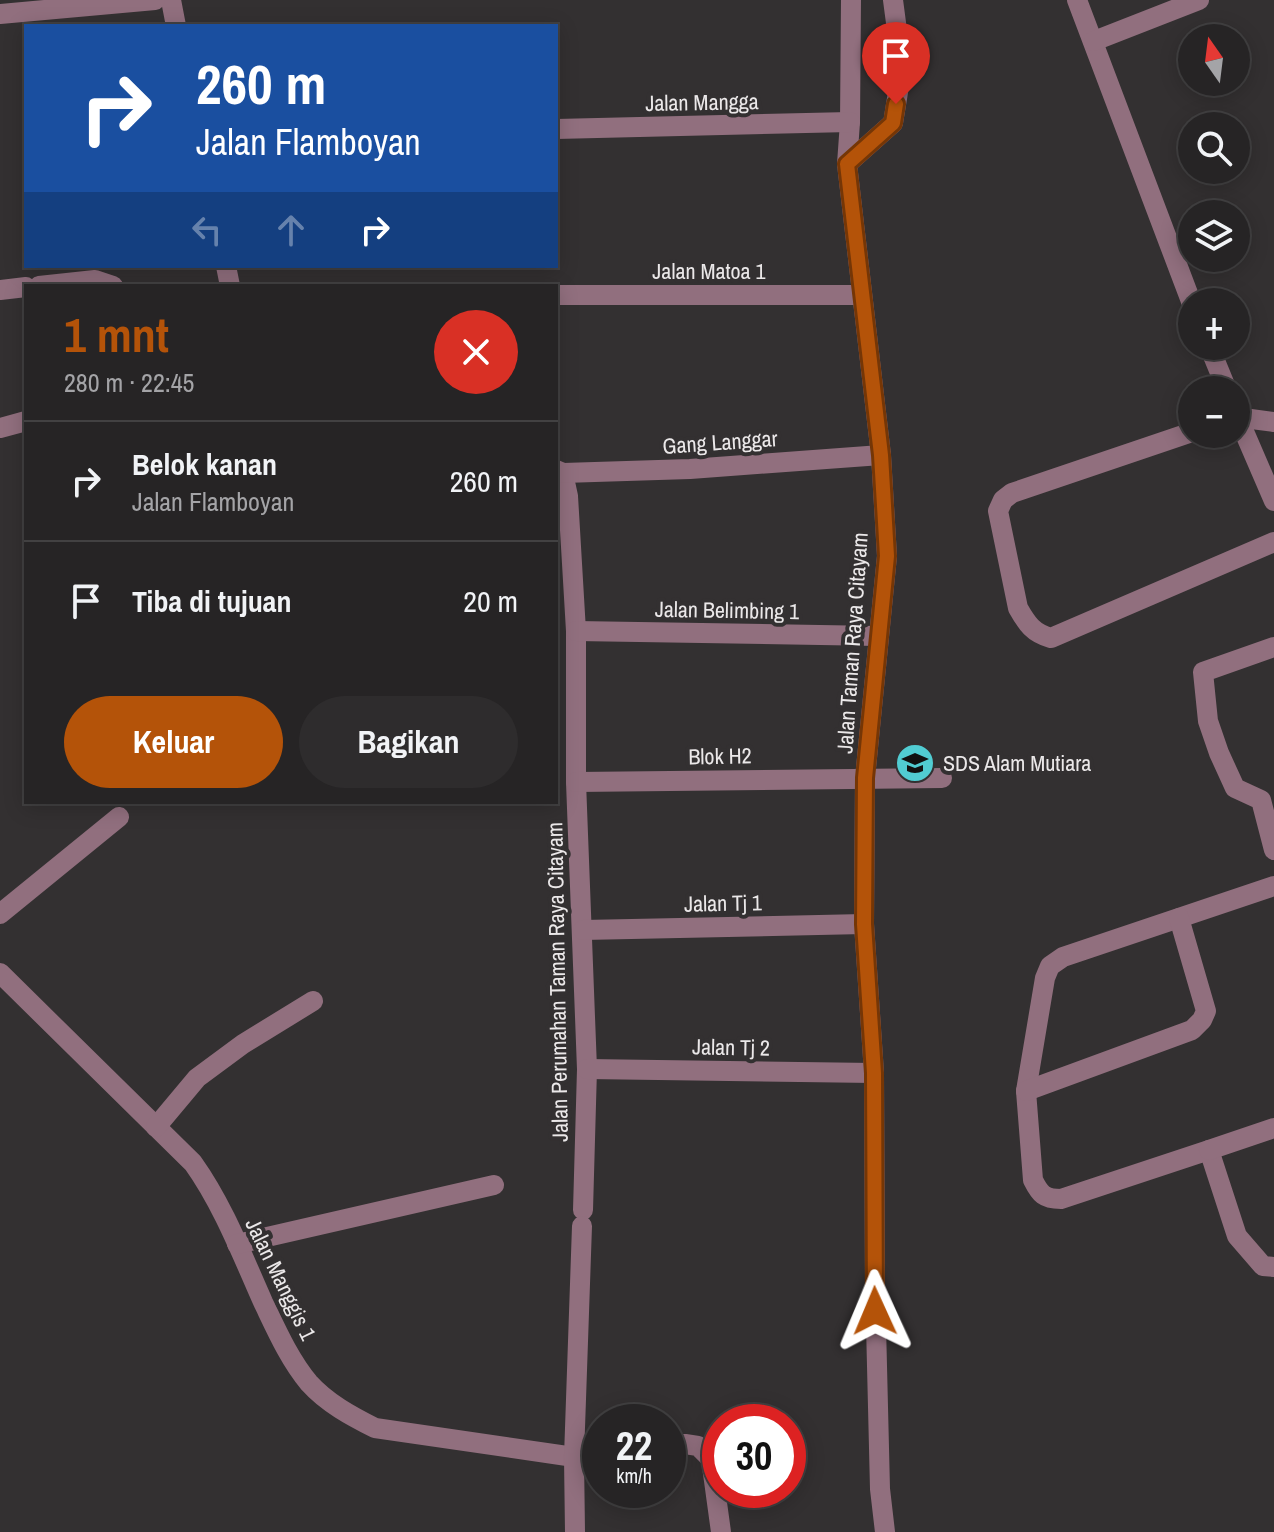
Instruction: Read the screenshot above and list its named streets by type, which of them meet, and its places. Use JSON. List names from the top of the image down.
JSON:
{
  "streets": {
    "street": [
      "Jalan Mangga",
      "Jalan Matoa 1",
      "Gang Langgar",
      "Jalan Belimbing 1",
      "Jalan Taman Raya Citayam",
      "Blok H2",
      "Jalan Tj 1",
      "Jalan Perumahan Taman Raya Citayam",
      "Jalan Tj 2",
      "Jalan Manggis 1"
    ]
  },
  "crossings": [
    ["Jalan Mangga", "Jalan Taman Raya Citayam"],
    ["Jalan Matoa 1", "Jalan Taman Raya Citayam"],
    ["Gang Langgar", "Jalan Taman Raya Citayam"],
    ["Gang Langgar", "Jalan Perumahan Taman Raya Citayam"],
    ["Jalan Belimbing 1", "Jalan Taman Raya Citayam"],
    ["Jalan Belimbing 1", "Jalan Perumahan Taman Raya Citayam"],
    ["Jalan Taman Raya Citayam", "Blok H2"],
    ["Jalan Taman Raya Citayam", "Jalan Tj 1"],
    ["Jalan Taman Raya Citayam", "Jalan Tj 2"],
    ["Blok H2", "Jalan Perumahan Taman Raya Citayam"],
    ["Jalan Tj 1", "Jalan Perumahan Taman Raya Citayam"],
    ["Jalan Perumahan Taman Raya Citayam", "Jalan Tj 2"],
    ["Jalan Perumahan Taman Raya Citayam", "Jalan Manggis 1"]
  ],
  "places": {
    "school or university": ["SDS Alam Mutiara"]
  },
  "north": "top",
  "page": {
    "map_buttons": ["+", "−"],
    "turn": ["260 m", "Jalan Flamboyan"],
    "heading": ["1 mnt", "280 m · 22:45"],
    "list": [
      {
        "name": "Belok kanan",
        "note": "Jalan Flamboyan",
        "value": "260 m"
      },
      {
        "name": "Tiba di tujuan",
        "value": "20 m"
      }
    ],
    "buttons": ["Keluar", "Bagikan"],
    "speed": "22 km/h",
    "limit": "30"
  }
}
